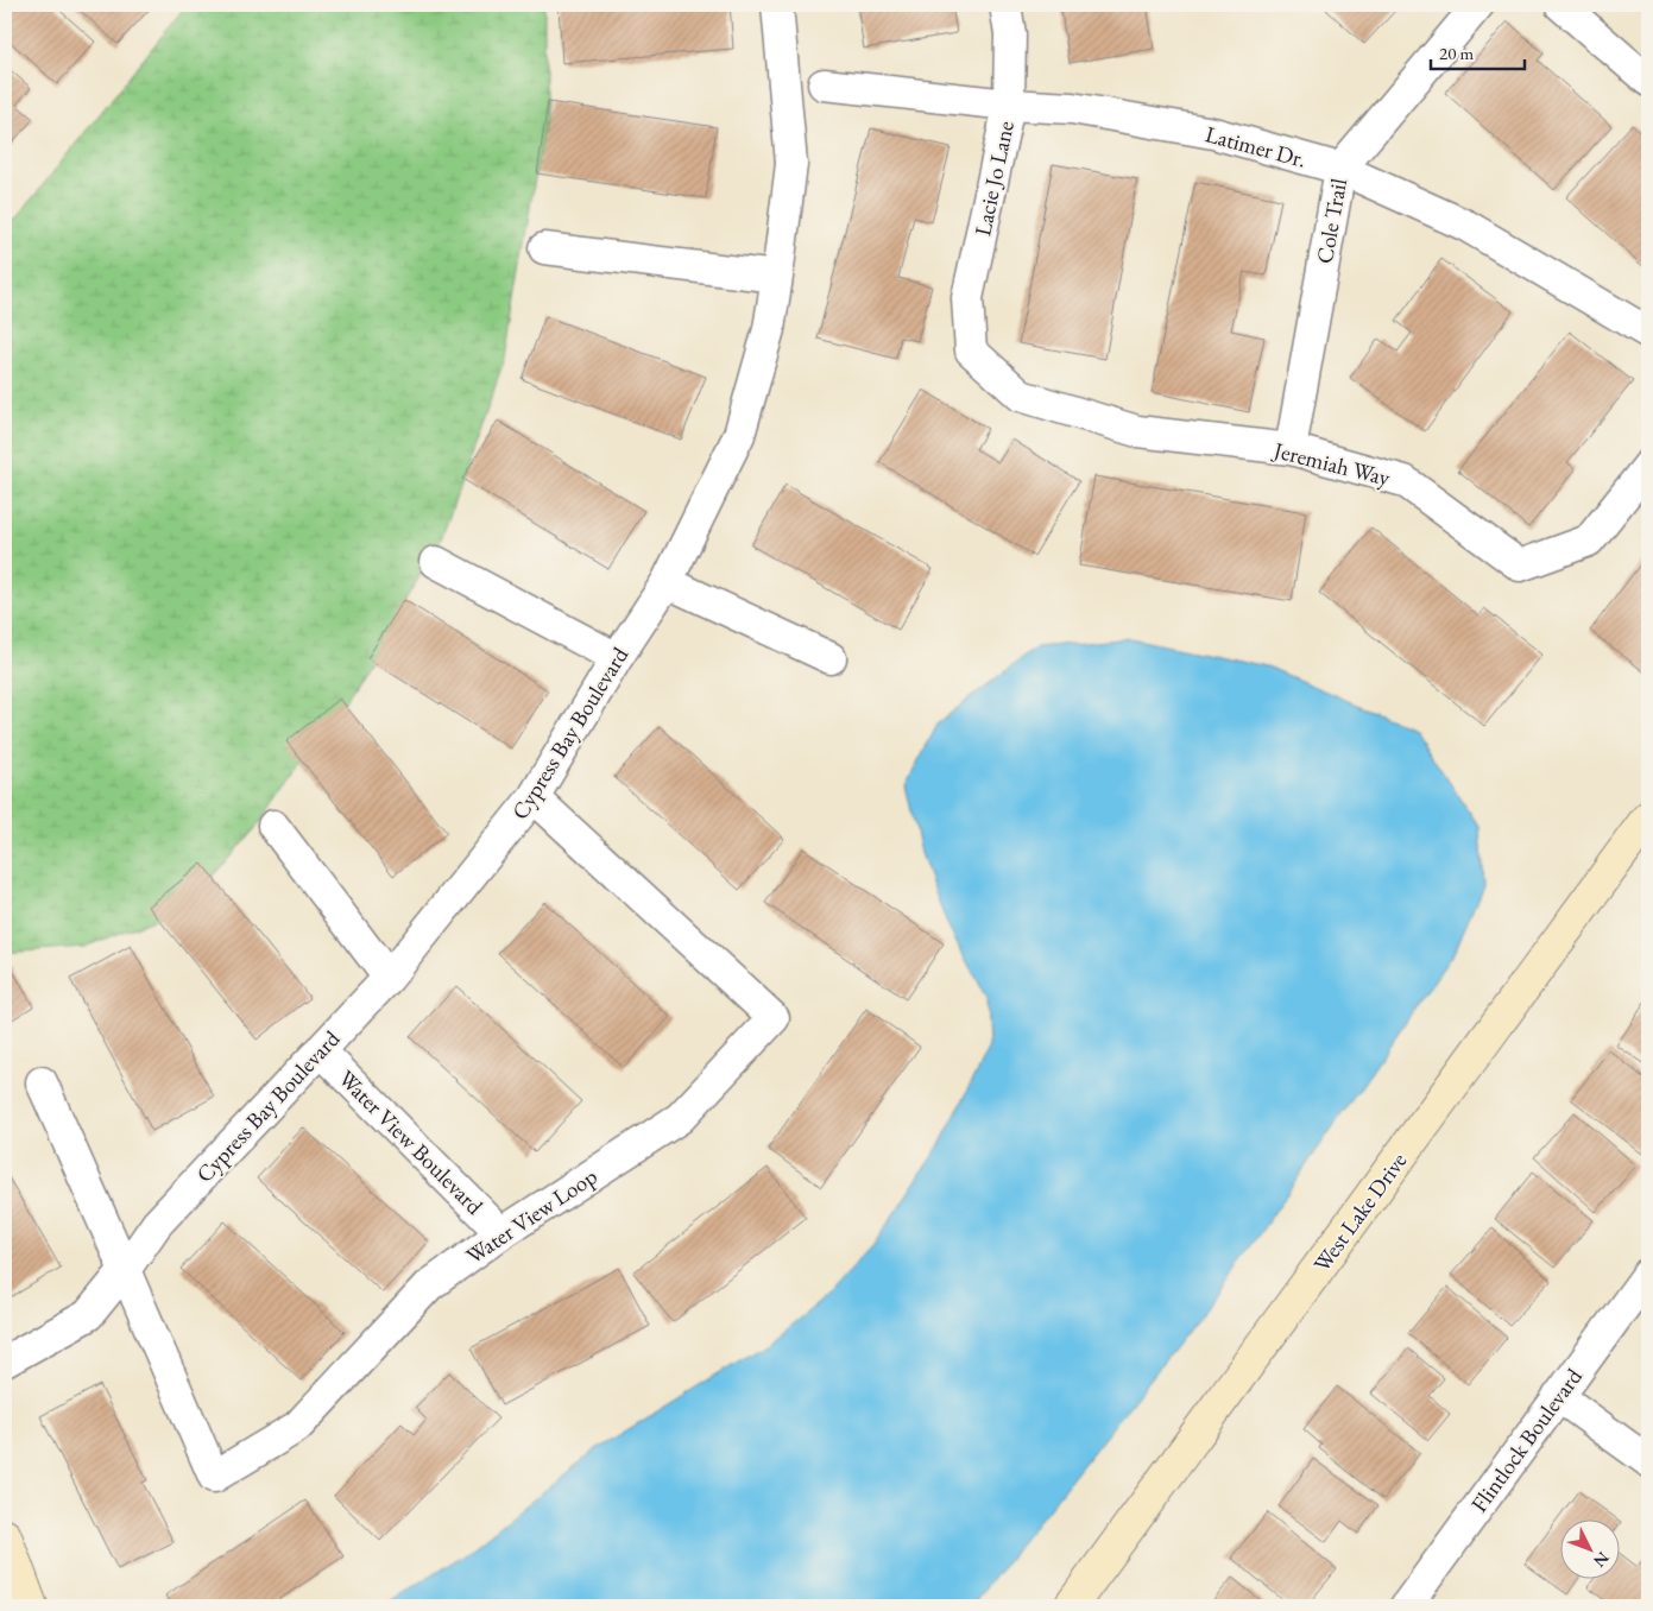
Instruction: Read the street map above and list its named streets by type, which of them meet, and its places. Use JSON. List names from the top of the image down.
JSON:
{
  "streets": {
    "street": [
      "Latimer Dr.",
      "Lacie Jo Lane",
      "Cole Trail",
      "Jeremiah Way",
      "Cypress Bay Boulevard",
      "Water View Boulevard",
      "West Lake Drive",
      "Water View Loop",
      "Flintlock Boulevard"
    ]
  },
  "crossings": [
    ["Latimer Dr.", "Lacie Jo Lane"],
    ["Latimer Dr.", "Cole Trail"],
    ["Lacie Jo Lane", "Jeremiah Way"],
    ["Cole Trail", "Jeremiah Way"],
    ["Cypress Bay Boulevard", "Water View Boulevard"],
    ["Cypress Bay Boulevard", "Water View Loop"],
    ["Water View Boulevard", "Water View Loop"]
  ],
  "scale_bar": "20 m",
  "north": "bottom right"
}
